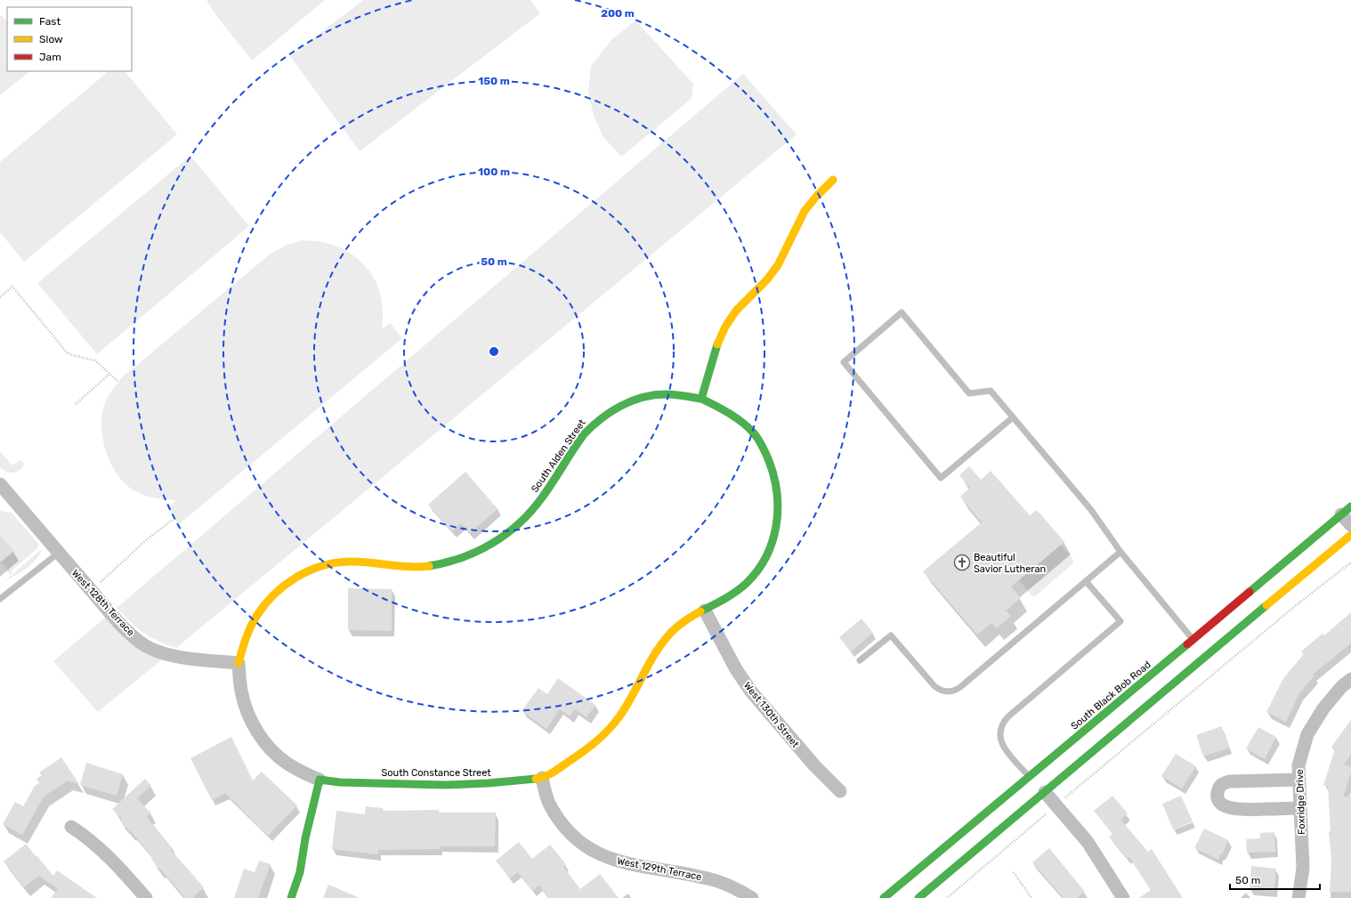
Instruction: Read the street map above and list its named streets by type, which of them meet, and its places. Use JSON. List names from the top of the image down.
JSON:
{
  "streets": {
    "street": [
      "South Alden Street",
      "West 128th Terrace",
      "South Black Bob Road",
      "West 130th Street",
      "South Constance Street",
      "Foxridge Drive",
      "West 129th Terrace"
    ]
  },
  "crossings": [
    ["South Alden Street", "West 128th Terrace"],
    ["South Alden Street", "South Constance Street"],
    ["West 130th Street", "South Constance Street"],
    ["South Constance Street", "West 129th Terrace"]
  ],
  "places": {
    "church": ["Beautiful Savior Lutheran"]
  },
  "legend": ["Fast", "Slow", "Jam"],
  "scale_bar": "50 m",
  "rings": [
    "200 m",
    "150 m",
    "100 m",
    "50 m"
  ]
}
